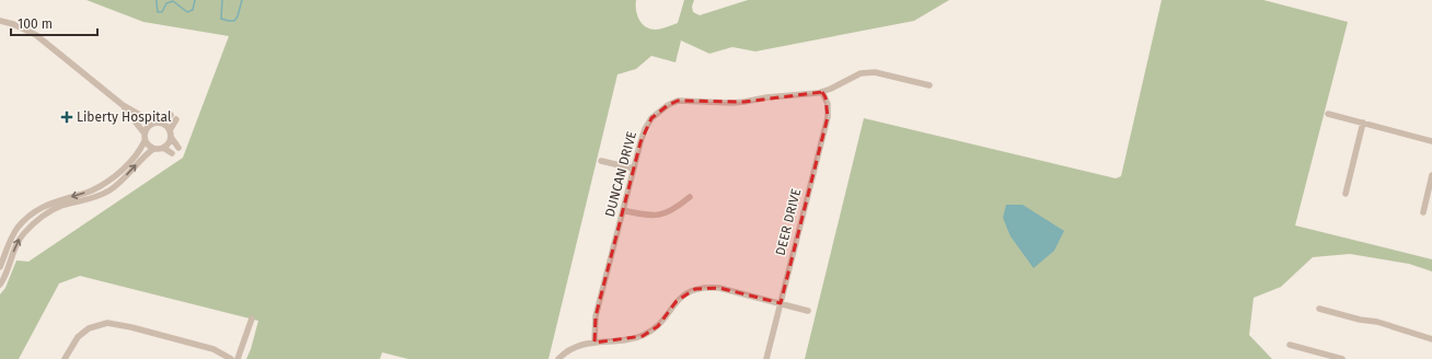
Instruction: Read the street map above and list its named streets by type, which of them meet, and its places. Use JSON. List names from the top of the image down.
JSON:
{
  "streets": {
    "street": ["DUNCAN DRIVE", "DEER DRIVE"]
  },
  "crossings": [
    ["DUNCAN DRIVE", "DEER DRIVE"]
  ],
  "places": {
    "health": ["Liberty Hospital"]
  },
  "scale_bar": "100 m"
}
